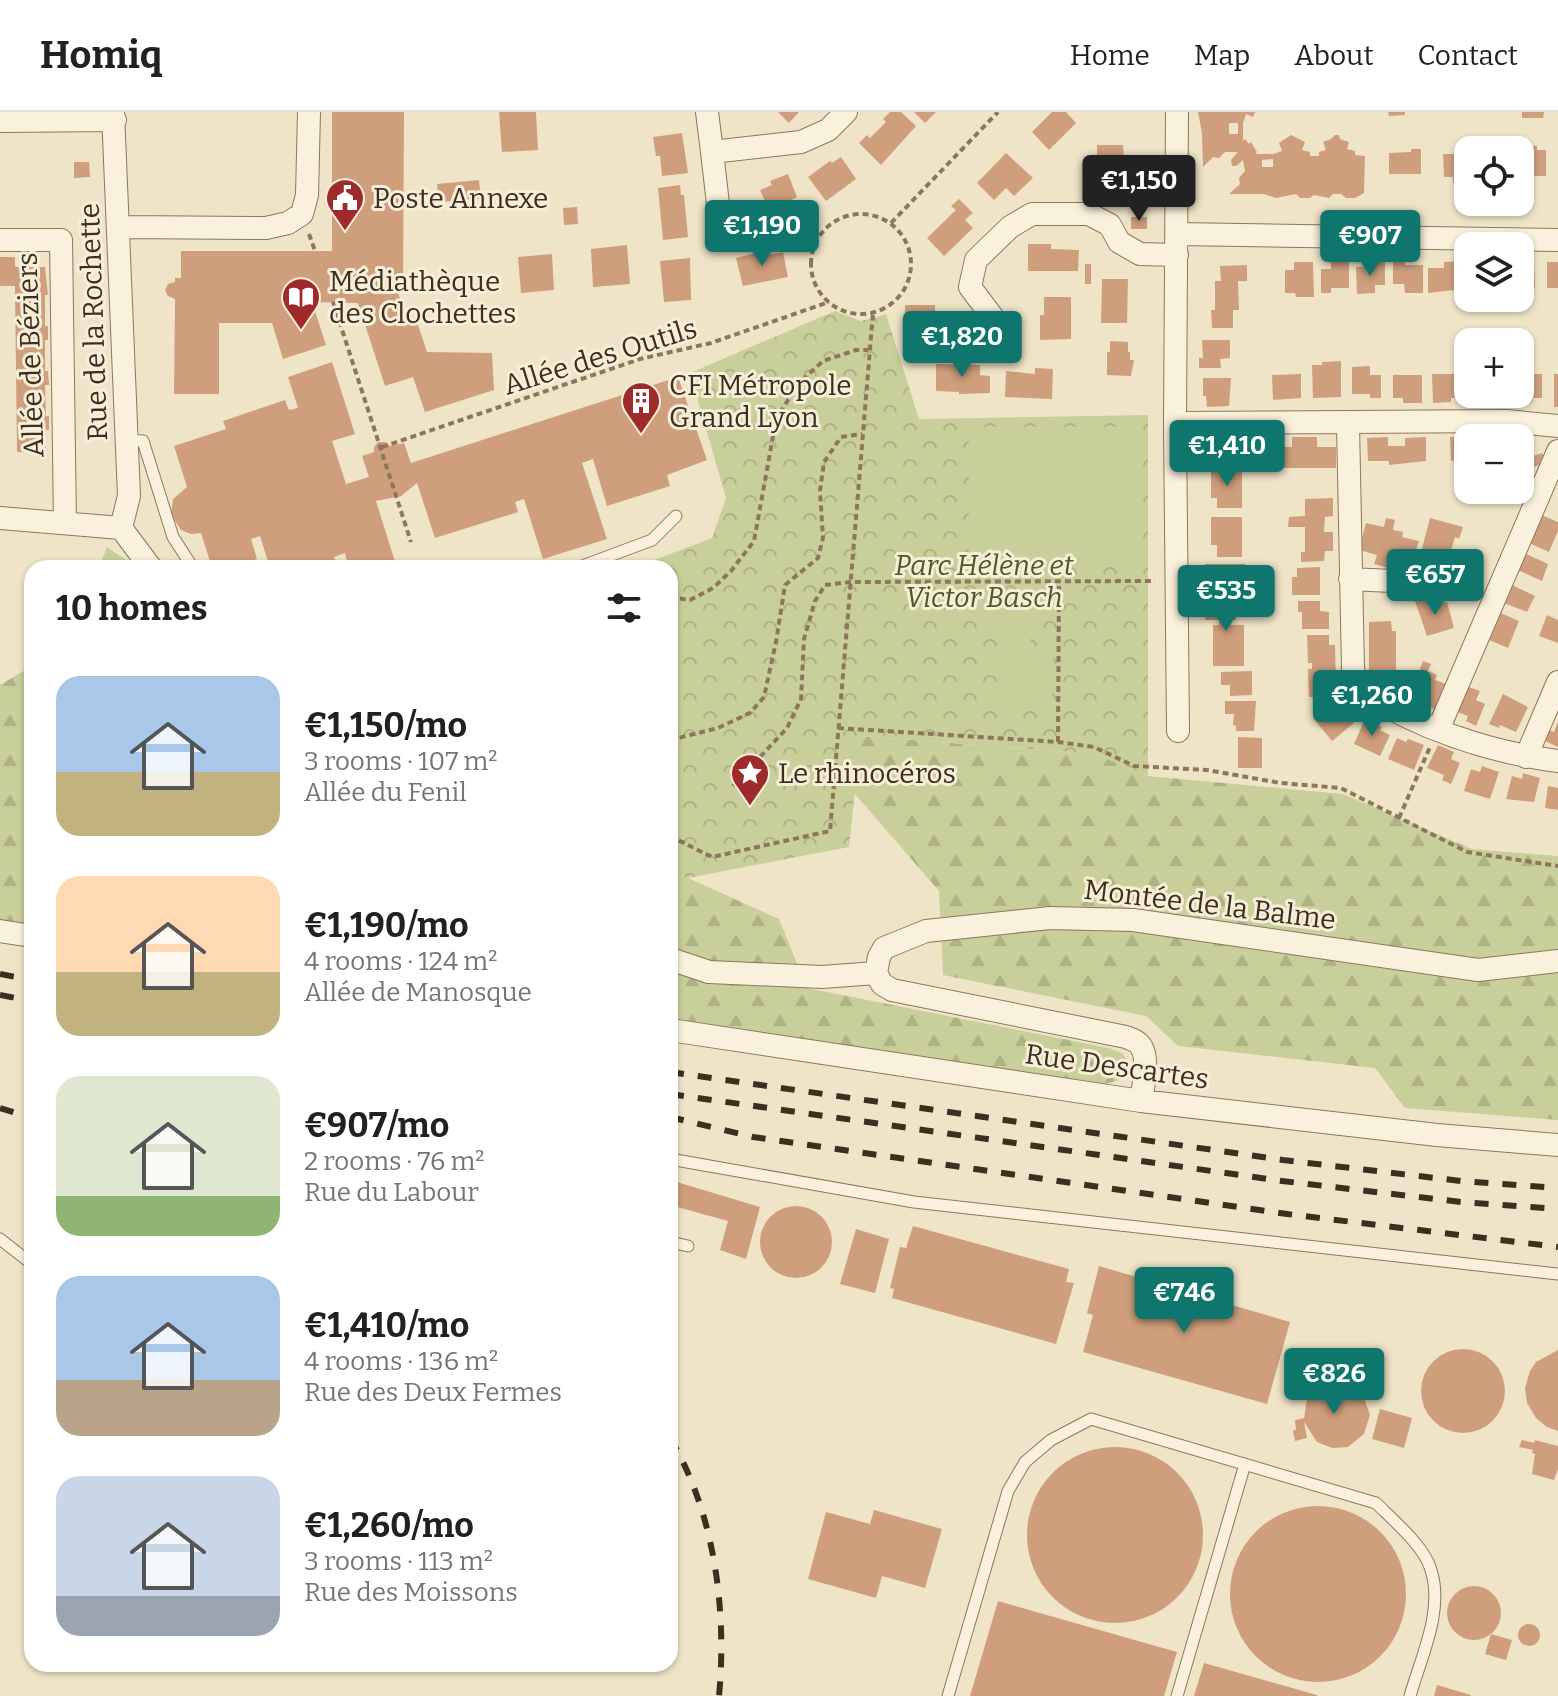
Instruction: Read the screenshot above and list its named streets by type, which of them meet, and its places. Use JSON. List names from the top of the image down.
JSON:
{
  "streets": {
    "street": [
      "Rue de la Rochette",
      "Allée de Béziers",
      "Montée de la Balme",
      "Rue Descartes"
    ],
    "path": ["Allée des Outils"]
  },
  "parks": ["Parc Hélène et Victor Basch"],
  "places": {
    "public building": ["Poste Annexe"],
    "library": ["Médiathèque des Clochettes"],
    "building": ["CFI Métropole Grand Lyon"],
    "place": ["Le rhinocéros"]
  },
  "page": {
    "header": "Homiq",
    "nav": [
      "Home",
      "Map",
      "About",
      "Contact"
    ],
    "map_buttons": ["+", "−"],
    "price": [
      "€1,150",
      "€1,190",
      "€907",
      "€1,820",
      "€1,410",
      "€657",
      "€535",
      "€1,260",
      "€746",
      "€826"
    ],
    "heading": "10 homes",
    "list": [
      {
        "name": "€1,150/mo",
        "note": "3 rooms · 107 m² · Allée du Fenil"
      },
      {
        "name": "€1,190/mo",
        "note": "4 rooms · 124 m² · Allée de Manosque"
      },
      {
        "name": "€907/mo",
        "note": "2 rooms · 76 m² · Rue du Labour"
      },
      {
        "name": "€1,410/mo",
        "note": "4 rooms · 136 m² · Rue des Deux Fermes"
      },
      {
        "name": "€1,260/mo",
        "note": "3 rooms · 113 m² · Rue des Moissons"
      }
    ]
  }
}
